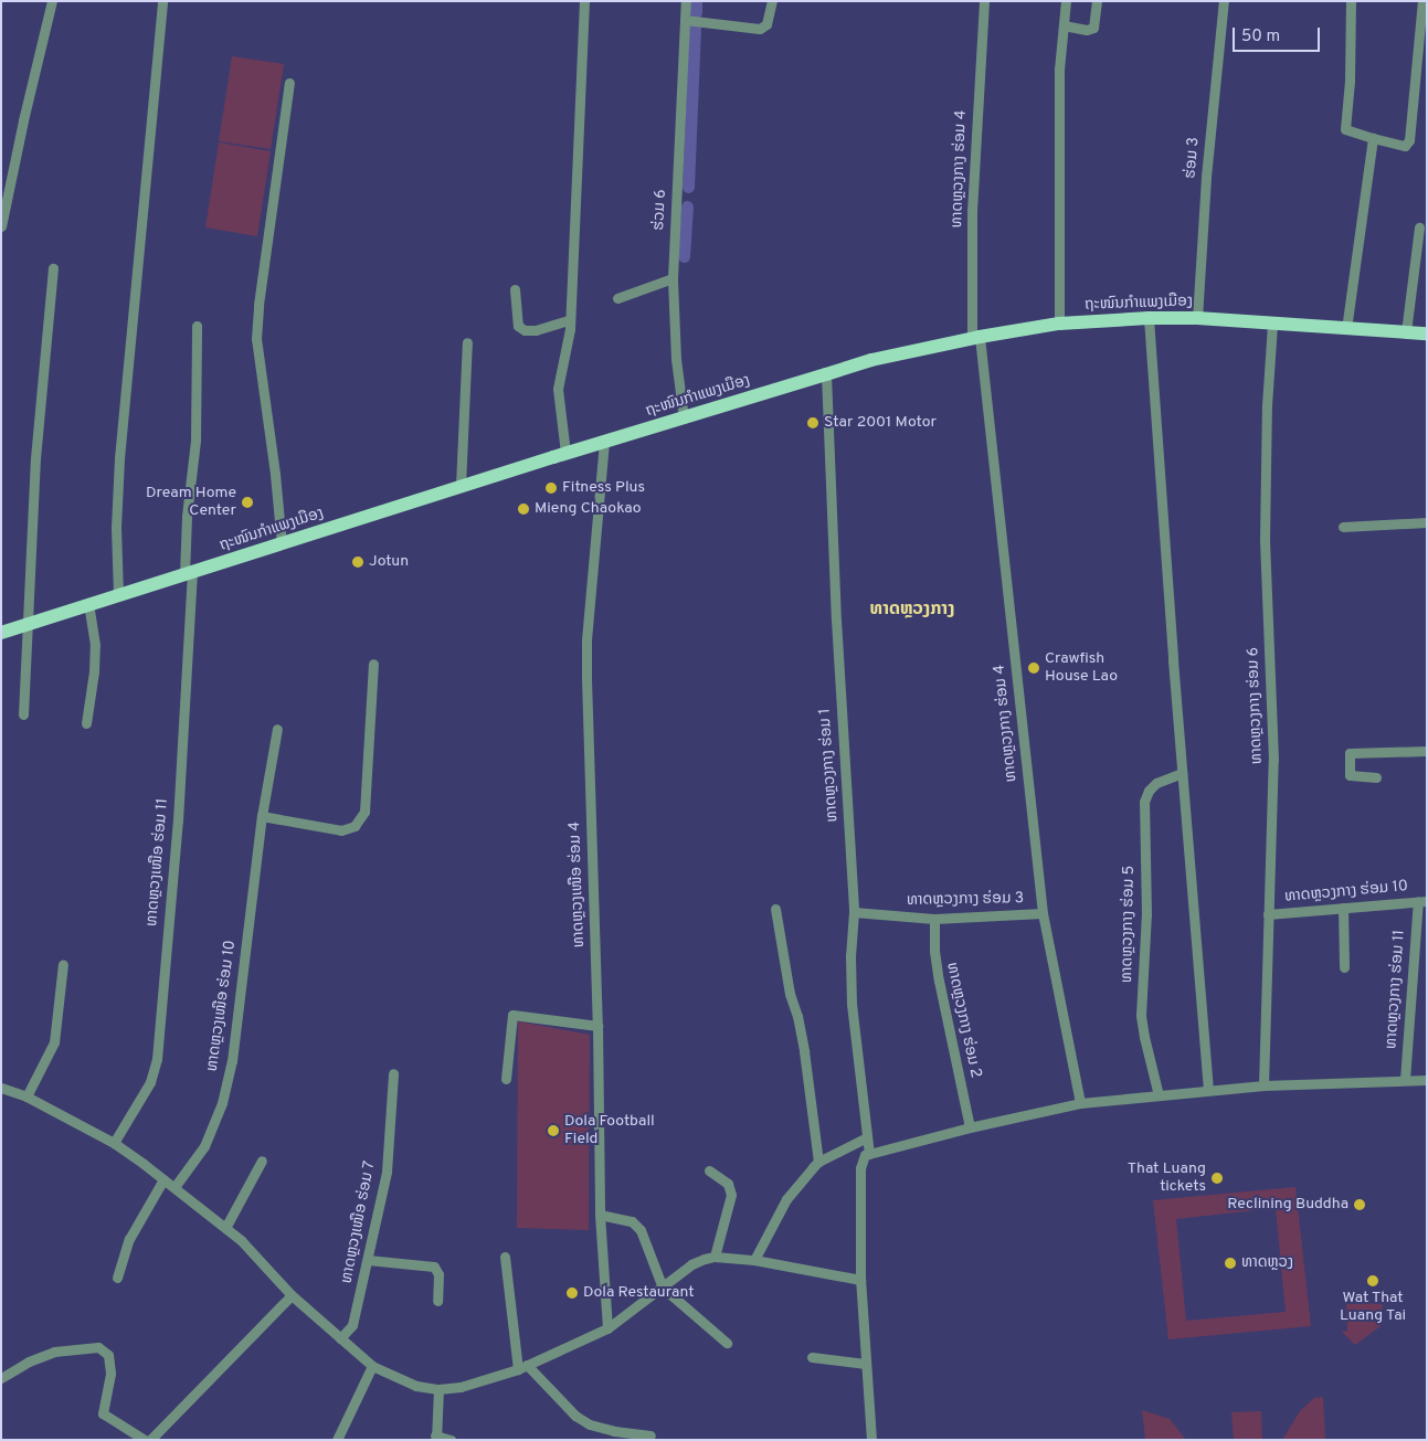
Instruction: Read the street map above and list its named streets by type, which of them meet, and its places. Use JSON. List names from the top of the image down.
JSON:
{
  "streets": {
    "main road": ["ຖະໜົນກຳແພງເມືອງ"],
    "street": [
      "ຮ່ອມ 3",
      "ທາດຫຼວງກາງ ຮ່ອມ 4",
      "ຮ່ວມ 6",
      "ທາດຫຼວງກາງ ຮ່ອມ 6",
      "ທາດຫຼວງກາງ ຮ່ອມ 1",
      "ທາດຫຼວງເໜືອ ຮ່ອມ 11",
      "ທາດຫຼວງເໜືອ ຮ່ອມ 4",
      "ທາດຫຼວງກາງ ຮ່ອມ 10",
      "ທາດຫຼວງກາງ ຮ່ອມ 3",
      "ທາດຫຼວງກາງ ຮ່ອມ 5",
      "ທາດຫຼວງກາງ ຮ່ອມ 11",
      "ທາດຫຼວງເໜືອ ຮ່ອມ 10",
      "ທາດຫຼວງກາງ ຮ່ອມ 2",
      "ທາດຫຼວງເໜືອ ຮ່ອມ 7"
    ]
  },
  "crossings": [
    ["ຮ່ອມ 3", "ຖະໜົນກຳແພງເມືອງ"],
    ["ທາດຫຼວງກາງ ຮ່ອມ 4", "ຖະໜົນກຳແພງເມືອງ"],
    ["ທາດຫຼວງກາງ ຮ່ອມ 4", "ທາດຫຼວງກາງ ຮ່ອມ 3"],
    ["ຮ່ວມ 6", "ຖະໜົນກຳແພງເມືອງ"],
    ["ຖະໜົນກຳແພງເມືອງ", "ທາດຫຼວງກາງ ຮ່ອມ 6"],
    ["ຖະໜົນກຳແພງເມືອງ", "ທາດຫຼວງກາງ ຮ່ອມ 1"],
    ["ຖະໜົນກຳແພງເມືອງ", "ທາດຫຼວງເໜືອ ຮ່ອມ 11"],
    ["ຖະໜົນກຳແພງເມືອງ", "ທາດຫຼວງເໜືອ ຮ່ອມ 4"],
    ["ທາດຫຼວງກາງ ຮ່ອມ 6", "ທາດຫຼວງກາງ ຮ່ອມ 10"],
    ["ທາດຫຼວງກາງ ຮ່ອມ 1", "ທາດຫຼວງກາງ ຮ່ອມ 3"],
    ["ທາດຫຼວງກາງ ຮ່ອມ 10", "ທາດຫຼວງກາງ ຮ່ອມ 11"],
    ["ທາດຫຼວງກາງ ຮ່ອມ 3", "ທາດຫຼວງກາງ ຮ່ອມ 2"]
  ],
  "districts": ["ທາດຫຼວງກາງ"],
  "places": [
    "Star 2001 Motor",
    "Fitness Plus",
    "Dream Home Center",
    "Mieng Chaokao",
    "Jotun",
    "Crawfish House Lao",
    "Dola Football Field",
    "That Luang tickets",
    "Reclining Buddha",
    "ທາດຫຼວງ",
    "Wat That Luang Tai",
    "Dola Restaurant"
  ],
  "scale_bar": "50 m"
}
